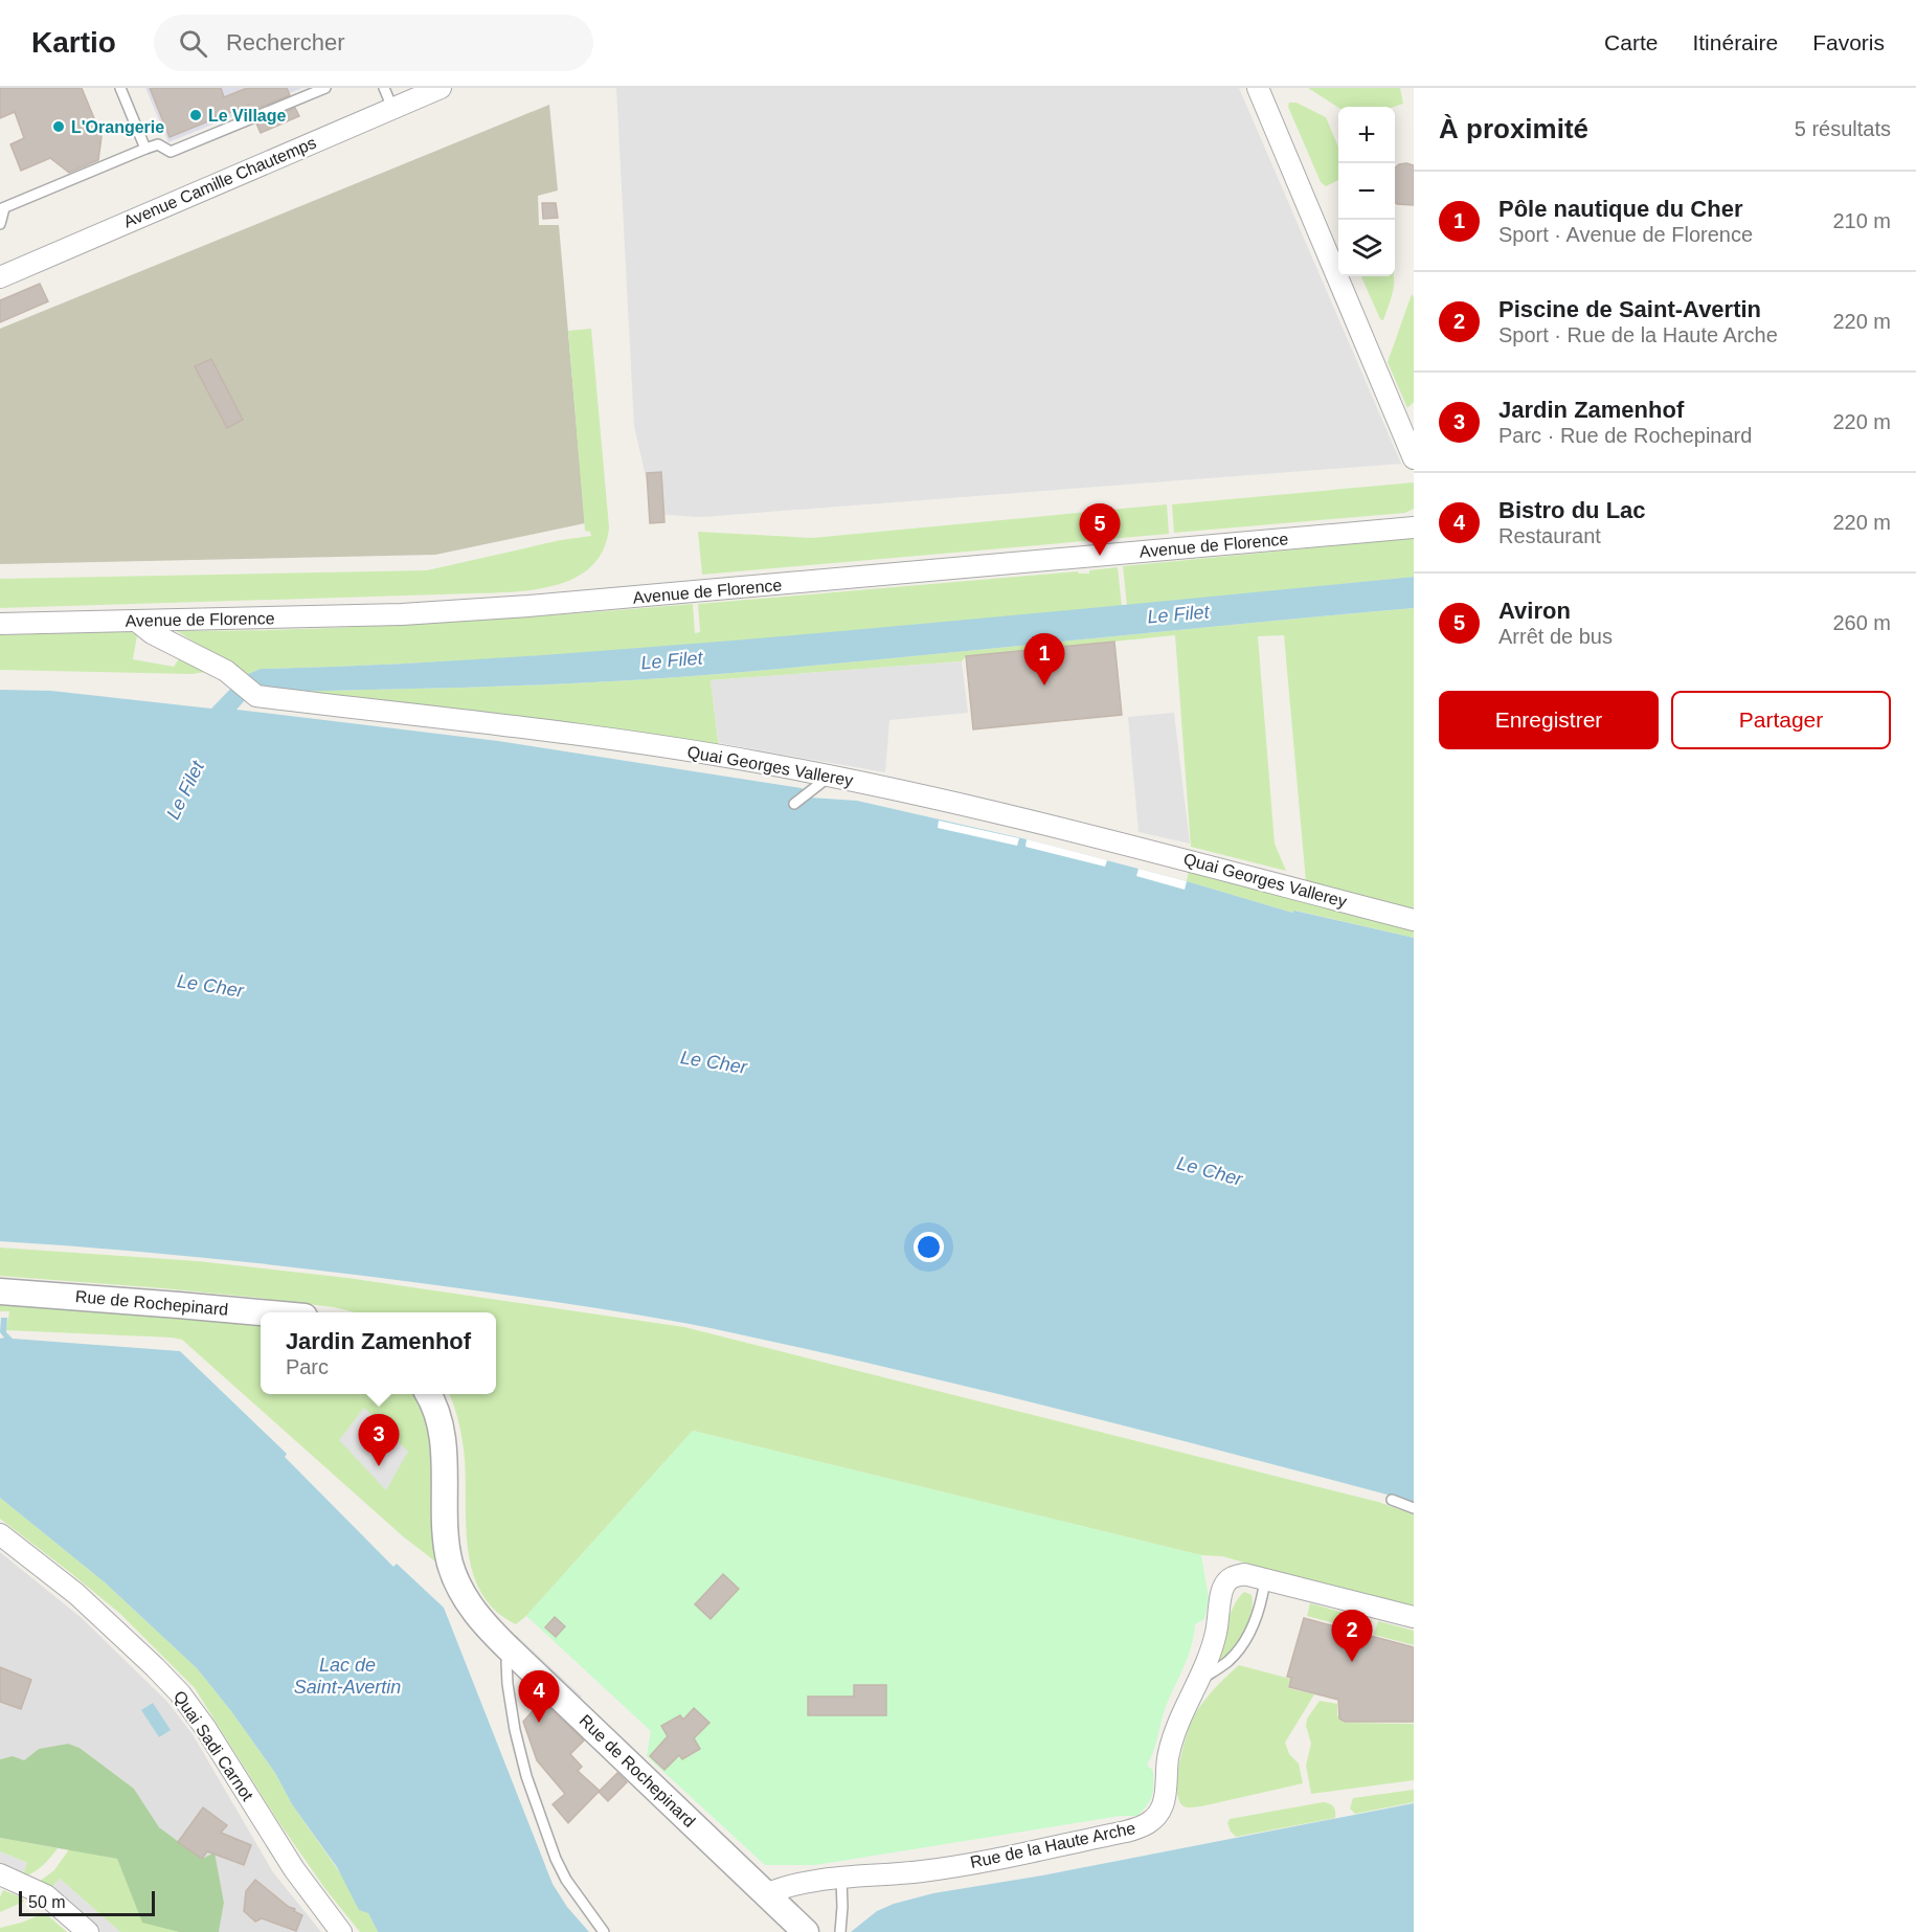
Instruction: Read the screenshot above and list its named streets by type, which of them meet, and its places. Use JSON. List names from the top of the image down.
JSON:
{
  "streets": {
    "street": [
      "Avenue Camille Chautemps",
      "Avenue de Florence",
      "Quai Georges Vallerey",
      "Rue de Rochepinard",
      "Quai Sadi Carnot",
      "Rue de la Haute Arche"
    ]
  },
  "crossings": [
    ["Avenue de Florence", "Quai Georges Vallerey"],
    ["Rue de Rochepinard", "Rue de la Haute Arche"]
  ],
  "water": ["Le Filet", "Le Cher", "Lac de Saint-Avertin"],
  "places": ["Le Village", "L'Orangerie"],
  "scale_bar": "50 m",
  "page": {
    "header": "Kartio",
    "search": "Rechercher",
    "nav": ["Carte", "Itinéraire", "Favoris"],
    "heading": ["À proximité", "5 résultats"],
    "map_buttons": ["+", "−"],
    "list": [
      {
        "mark": "1",
        "name": "Pôle nautique du Cher",
        "note": "Sport · Avenue de Florence",
        "value": "210 m"
      },
      {
        "mark": "2",
        "name": "Piscine de Saint-Avertin",
        "note": "Sport · Rue de la Haute Arche",
        "value": "220 m"
      },
      {
        "mark": "3",
        "name": "Jardin Zamenhof",
        "note": "Parc · Rue de Rochepinard",
        "value": "220 m"
      },
      {
        "mark": "4",
        "name": "Bistro du Lac",
        "note": "Restaurant",
        "value": "220 m"
      },
      {
        "mark": "5",
        "name": "Aviron",
        "note": "Arrêt de bus",
        "value": "260 m"
      }
    ],
    "pins": [
      "5",
      "1",
      "3",
      "2",
      "4"
    ],
    "buttons": ["Enregistrer", "Partager"],
    "popup": ["Jardin Zamenhof", "Parc"],
    "scale": "50 m"
  }
}
